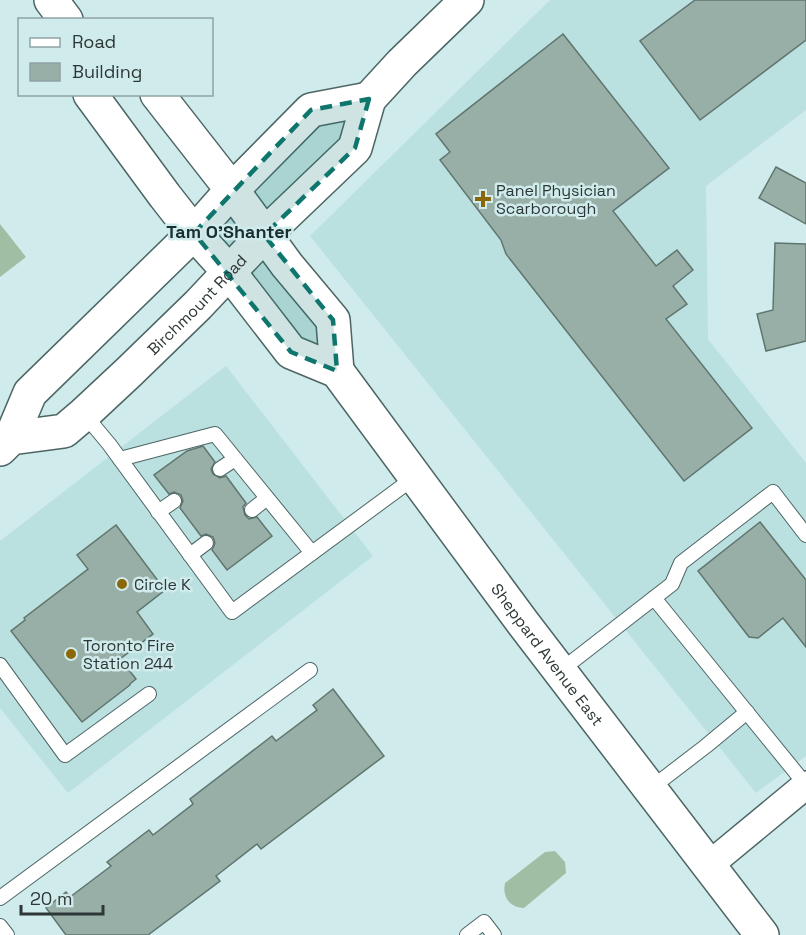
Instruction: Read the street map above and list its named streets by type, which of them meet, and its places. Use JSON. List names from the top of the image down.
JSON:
{
  "streets": {
    "main road": ["Birchmount Road", "Sheppard Avenue East"]
  },
  "districts": ["Tam O'Shanter"],
  "places": {
    "health": ["Panel Physician Scarborough"],
    "other": ["Circle K", "Toronto Fire Station 244"]
  },
  "legend": ["Road", "Building"],
  "scale_bar": "20 m"
}
